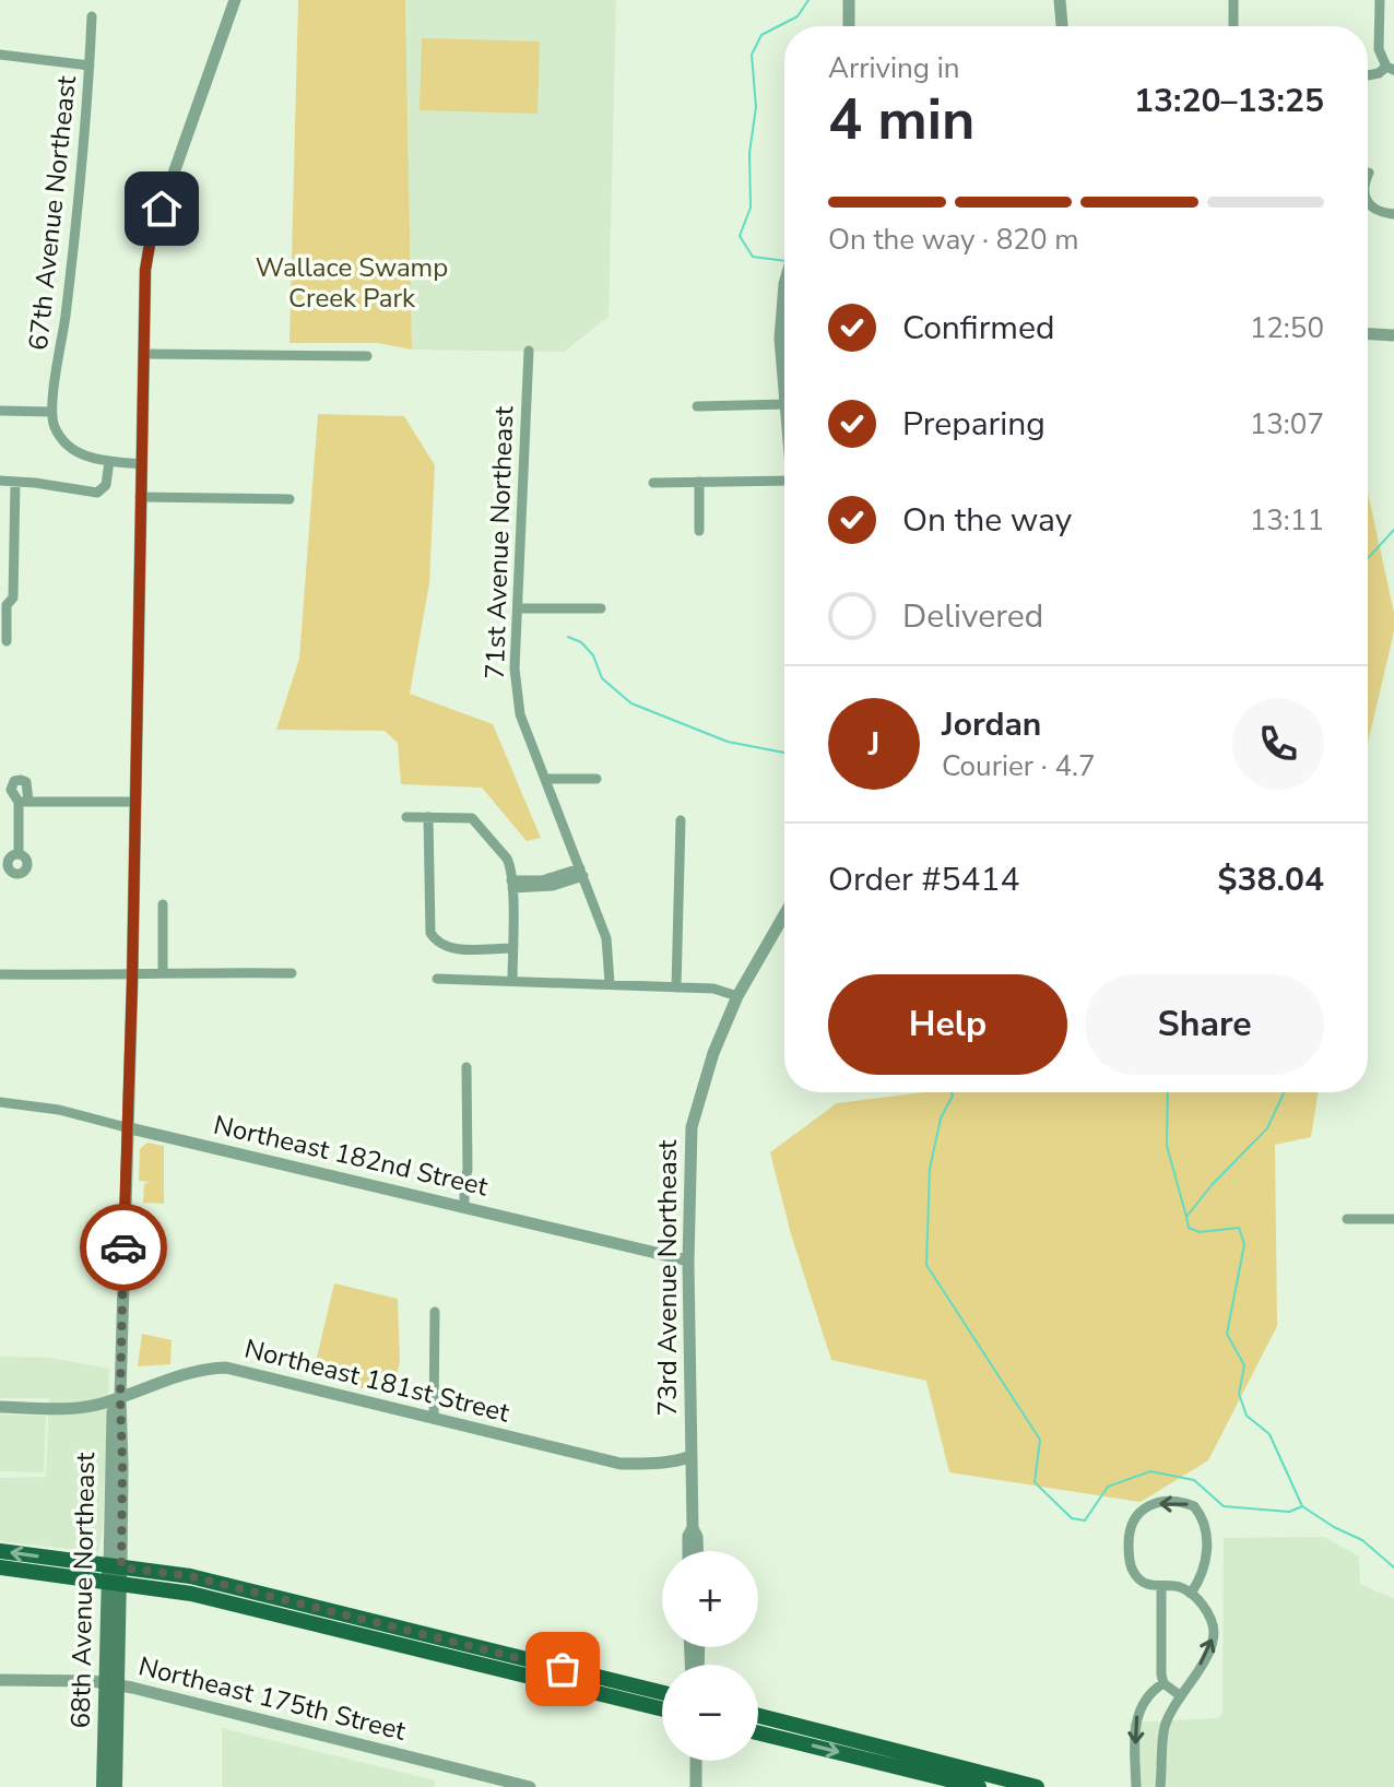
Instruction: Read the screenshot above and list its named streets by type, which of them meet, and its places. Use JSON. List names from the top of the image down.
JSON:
{
  "streets": {
    "main road": ["68th Avenue Northeast"],
    "street": [
      "67th Avenue Northeast",
      "71st Avenue Northeast",
      "Northeast 182nd Street",
      "73rd Avenue Northeast",
      "Northeast 181st Street",
      "Northeast 175th Street"
    ]
  },
  "crossings": [
    ["Northeast 182nd Street", "73rd Avenue Northeast"],
    ["Northeast 182nd Street", "68th Avenue Northeast"],
    ["73rd Avenue Northeast", "Northeast 181st Street"],
    ["Northeast 181st Street", "68th Avenue Northeast"],
    ["68th Avenue Northeast", "Northeast 175th Street"]
  ],
  "parks": ["Wallace Swamp Creek Park"],
  "page": {
    "heading": ["4 min", "Arriving in", "13:20–13:25"],
    "panel": [
      "Jordan",
      "Courier · 4.7",
      "Order #5414",
      "$38.04"
    ],
    "bar": "On the way · 820 m",
    "list": [
      ["Confirmed", "12:50"],
      ["Preparing", "13:07"],
      ["On the way", "13:11"],
      "Delivered"
    ],
    "round": "J",
    "buttons": ["Help", "Share"],
    "map_buttons": ["+", "−"]
  }
}
